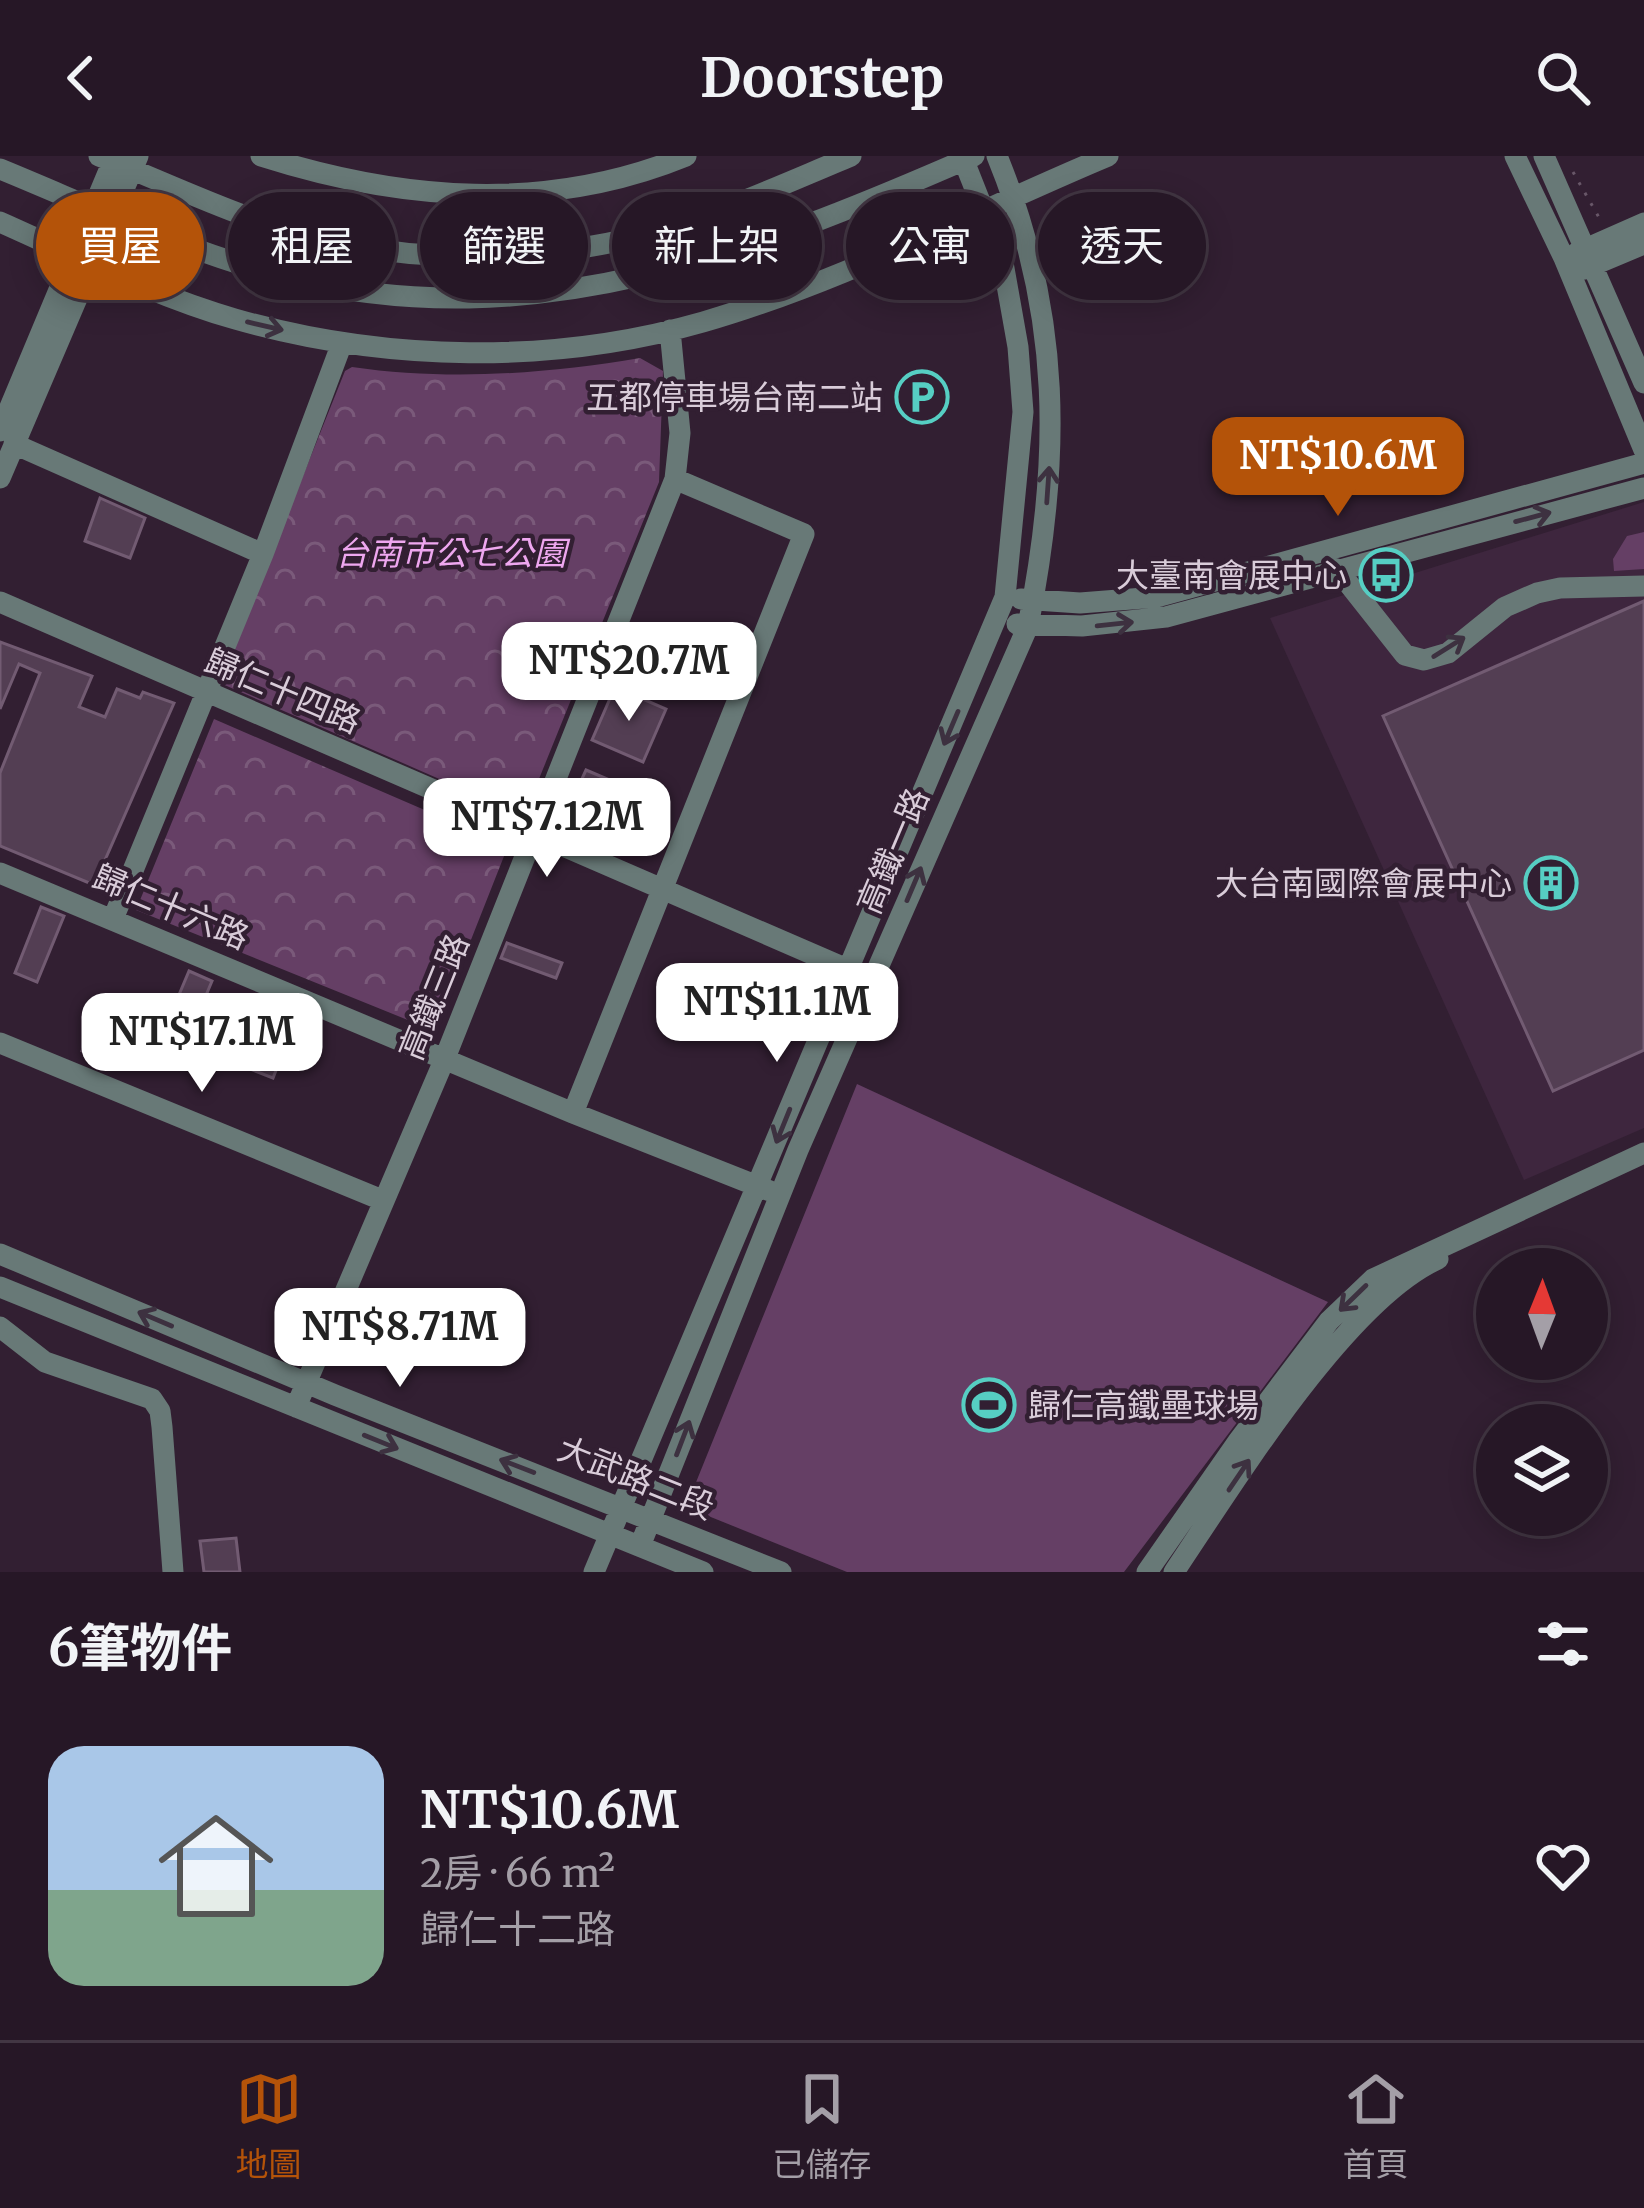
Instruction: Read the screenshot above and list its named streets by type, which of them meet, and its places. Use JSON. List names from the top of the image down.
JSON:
{
  "streets": {
    "street": [
      "歸仁十四路",
      "高鐵一路",
      "歸仁十六路",
      "高鐵三路",
      "大武路二段"
    ]
  },
  "crossings": [
    ["歸仁十四路", "高鐵一路"],
    ["歸仁十四路", "高鐵三路"],
    ["高鐵一路", "歸仁十六路"],
    ["高鐵一路", "大武路二段"],
    ["歸仁十六路", "高鐵三路"],
    ["高鐵三路", "大武路二段"]
  ],
  "parks": ["台南市公七公園"],
  "places": {
    "parking": ["五都停車場台南二站"],
    "bus stop": ["大臺南會展中心"],
    "building": ["大台南國際會展中心"],
    "sports": ["歸仁高鐵壘球場"]
  },
  "north": "top",
  "page": {
    "header": "Doorstep",
    "chip": [
      "買屋",
      "租屋",
      "篩選",
      "新上架",
      "公寓",
      "透天"
    ],
    "price": [
      "NT$10.6M",
      "NT$20.7M",
      "NT$7.12M",
      "NT$11.1M",
      "NT$17.1M",
      "NT$8.71M"
    ],
    "heading": "6筆物件",
    "list": [
      {
        "name": "NT$10.6M",
        "note": "2房 · 66 m² · 歸仁十二路"
      }
    ],
    "tabs": ["地圖", "已儲存", "首頁"]
  }
}
